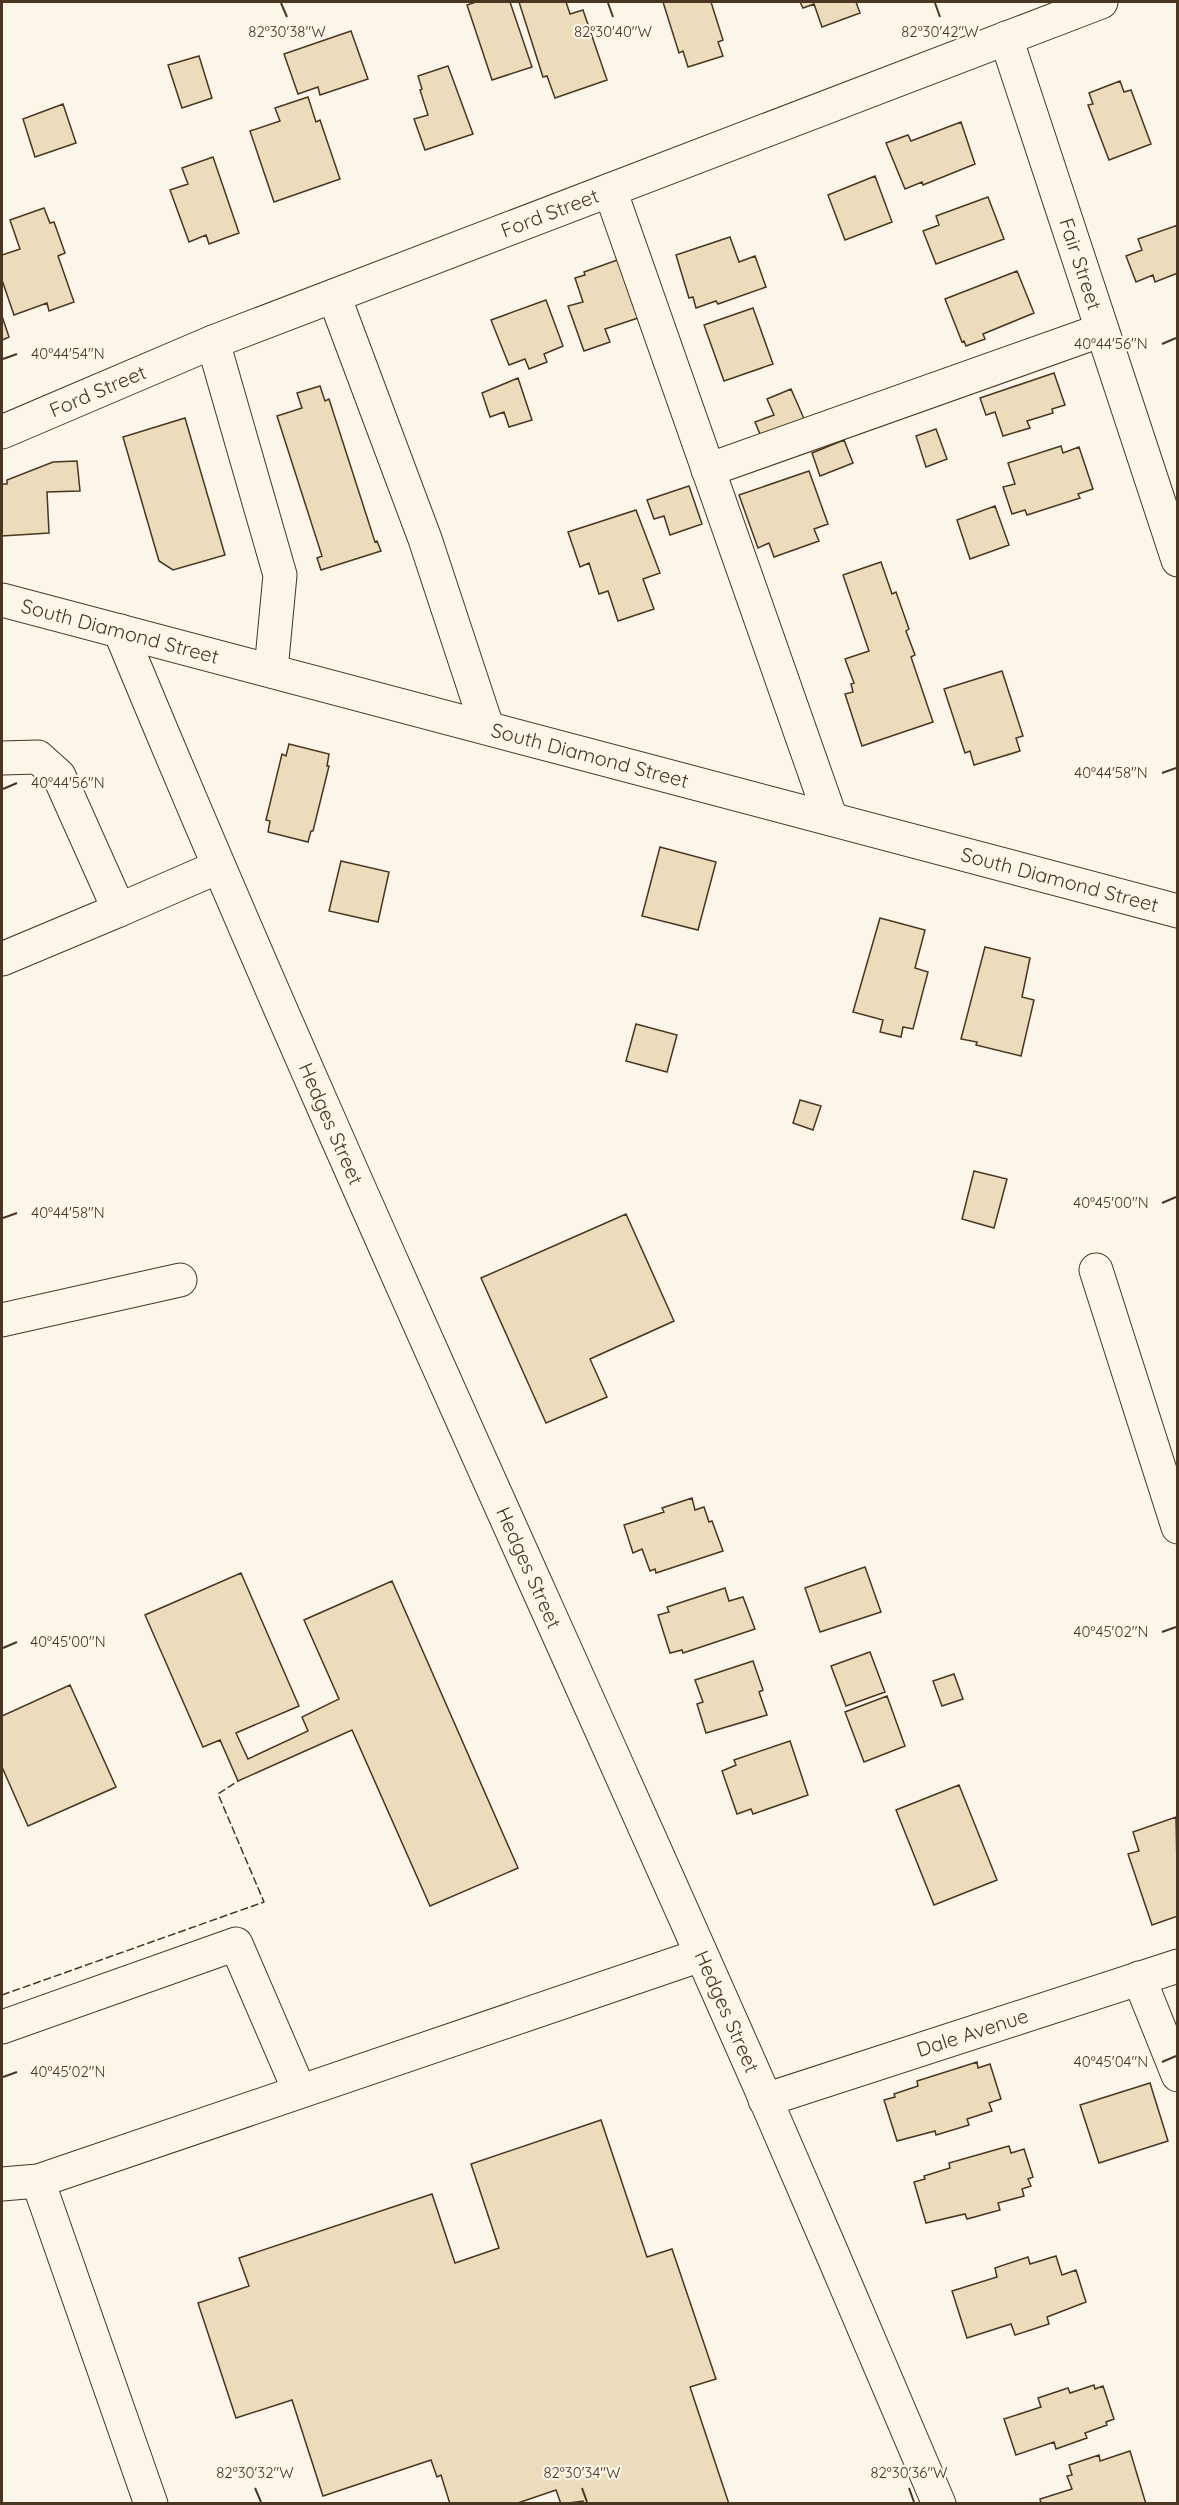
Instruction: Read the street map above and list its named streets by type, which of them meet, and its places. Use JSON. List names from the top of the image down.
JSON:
{
  "streets": {
    "street": [
      "Ford Street",
      "Fair Street",
      "South Diamond Street",
      "Hedges Street",
      "Dale Avenue"
    ]
  },
  "crossings": [
    ["Ford Street", "Fair Street"],
    ["South Diamond Street", "Hedges Street"],
    ["Hedges Street", "Dale Avenue"]
  ],
  "coordinates": [
    "82°30'38\"W",
    "82°30'40\"W",
    "82°30'42\"W",
    "40°44'56\"N",
    "40°44'54\"N",
    "40°44'58\"N",
    "40°45'00\"N",
    "40°45'02\"N",
    "40°45'04\"N",
    "82°30'32\"W",
    "82°30'34\"W",
    "82°30'36\"W"
  ]
}
